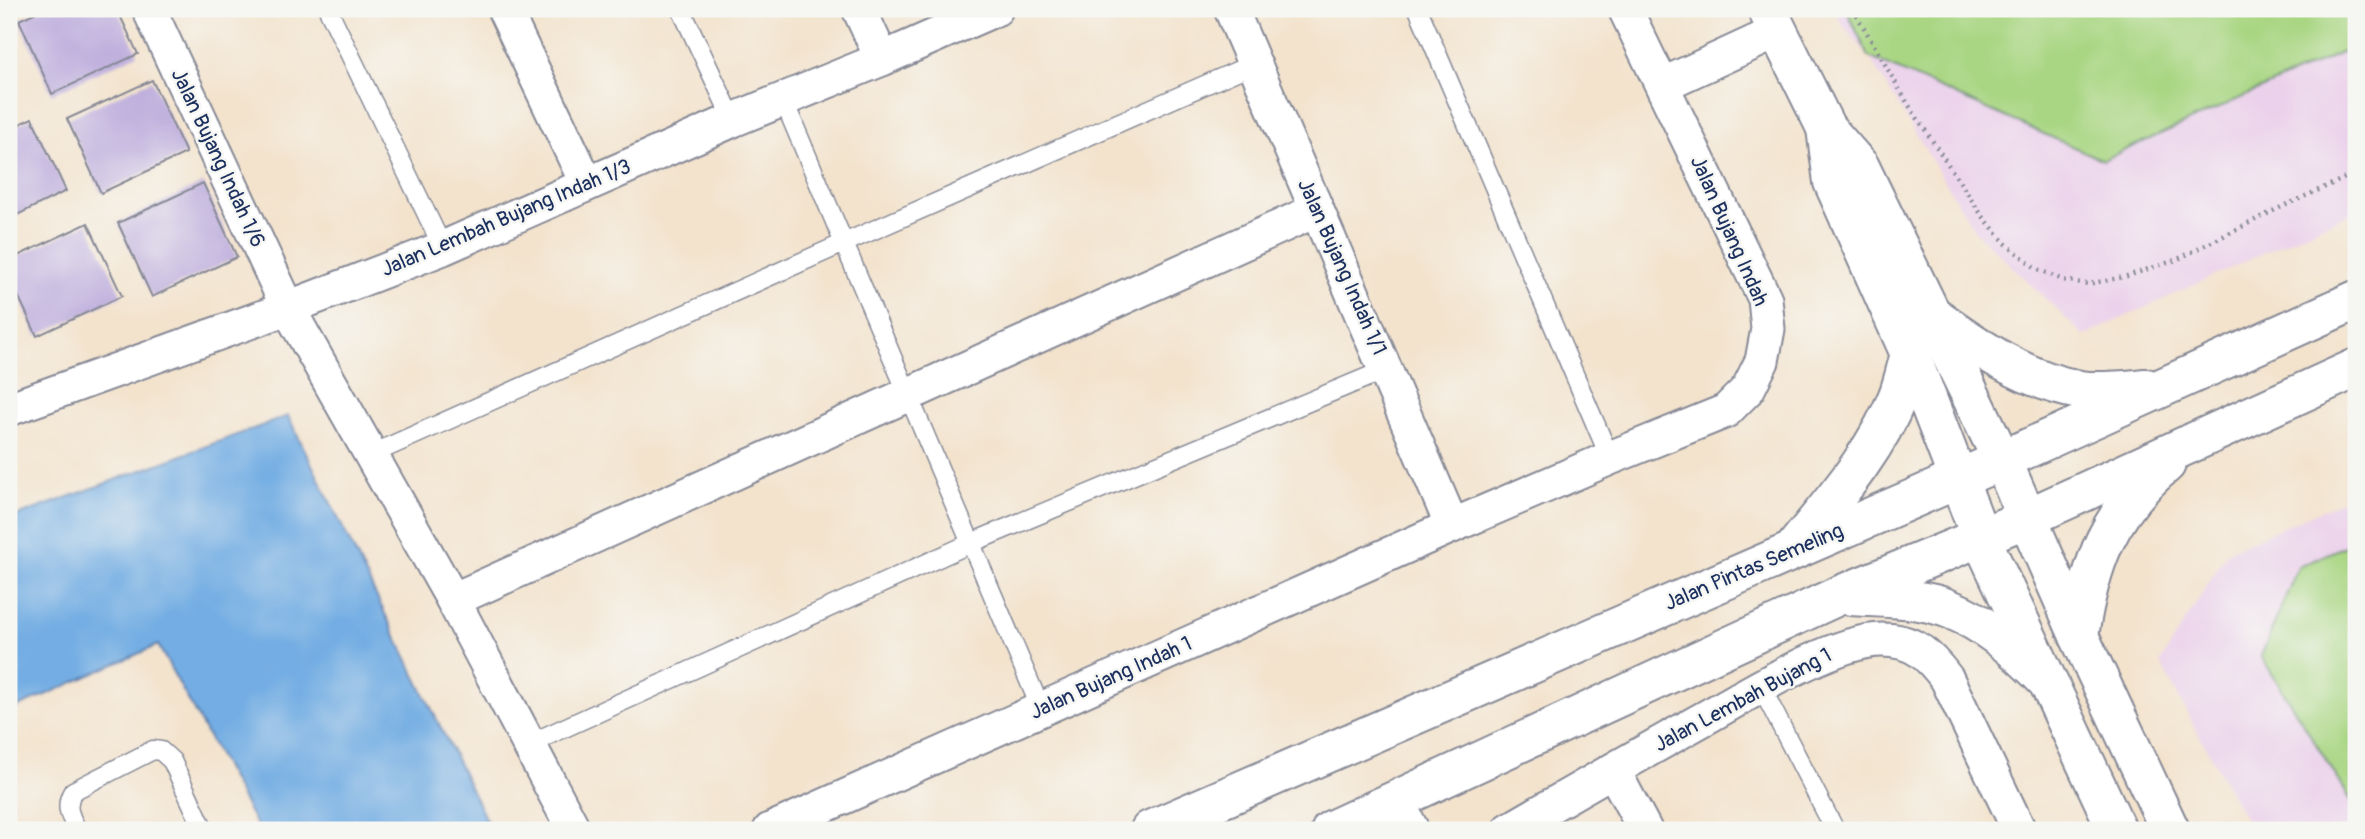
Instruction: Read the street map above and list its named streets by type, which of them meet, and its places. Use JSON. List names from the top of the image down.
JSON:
{
  "streets": {
    "main road": ["Jalan Pintas Semeling"],
    "street": [
      "Jalan Bujang Indah 1/6",
      "Jalan Lembah Bujang Indah 1/3",
      "Jalan Bujang Indah",
      "Jalan Bujang Indah 1/1",
      "Jalan Bujang Indah 1",
      "Jalan Lembah Bujang 1"
    ]
  },
  "crossings": [
    ["Jalan Bujang Indah 1/6", "Jalan Lembah Bujang Indah 1/3"],
    ["Jalan Bujang Indah", "Jalan Bujang Indah 1/1"],
    ["Jalan Bujang Indah", "Jalan Bujang Indah 1"],
    ["Jalan Bujang Indah 1/1", "Jalan Bujang Indah 1"]
  ]
}
